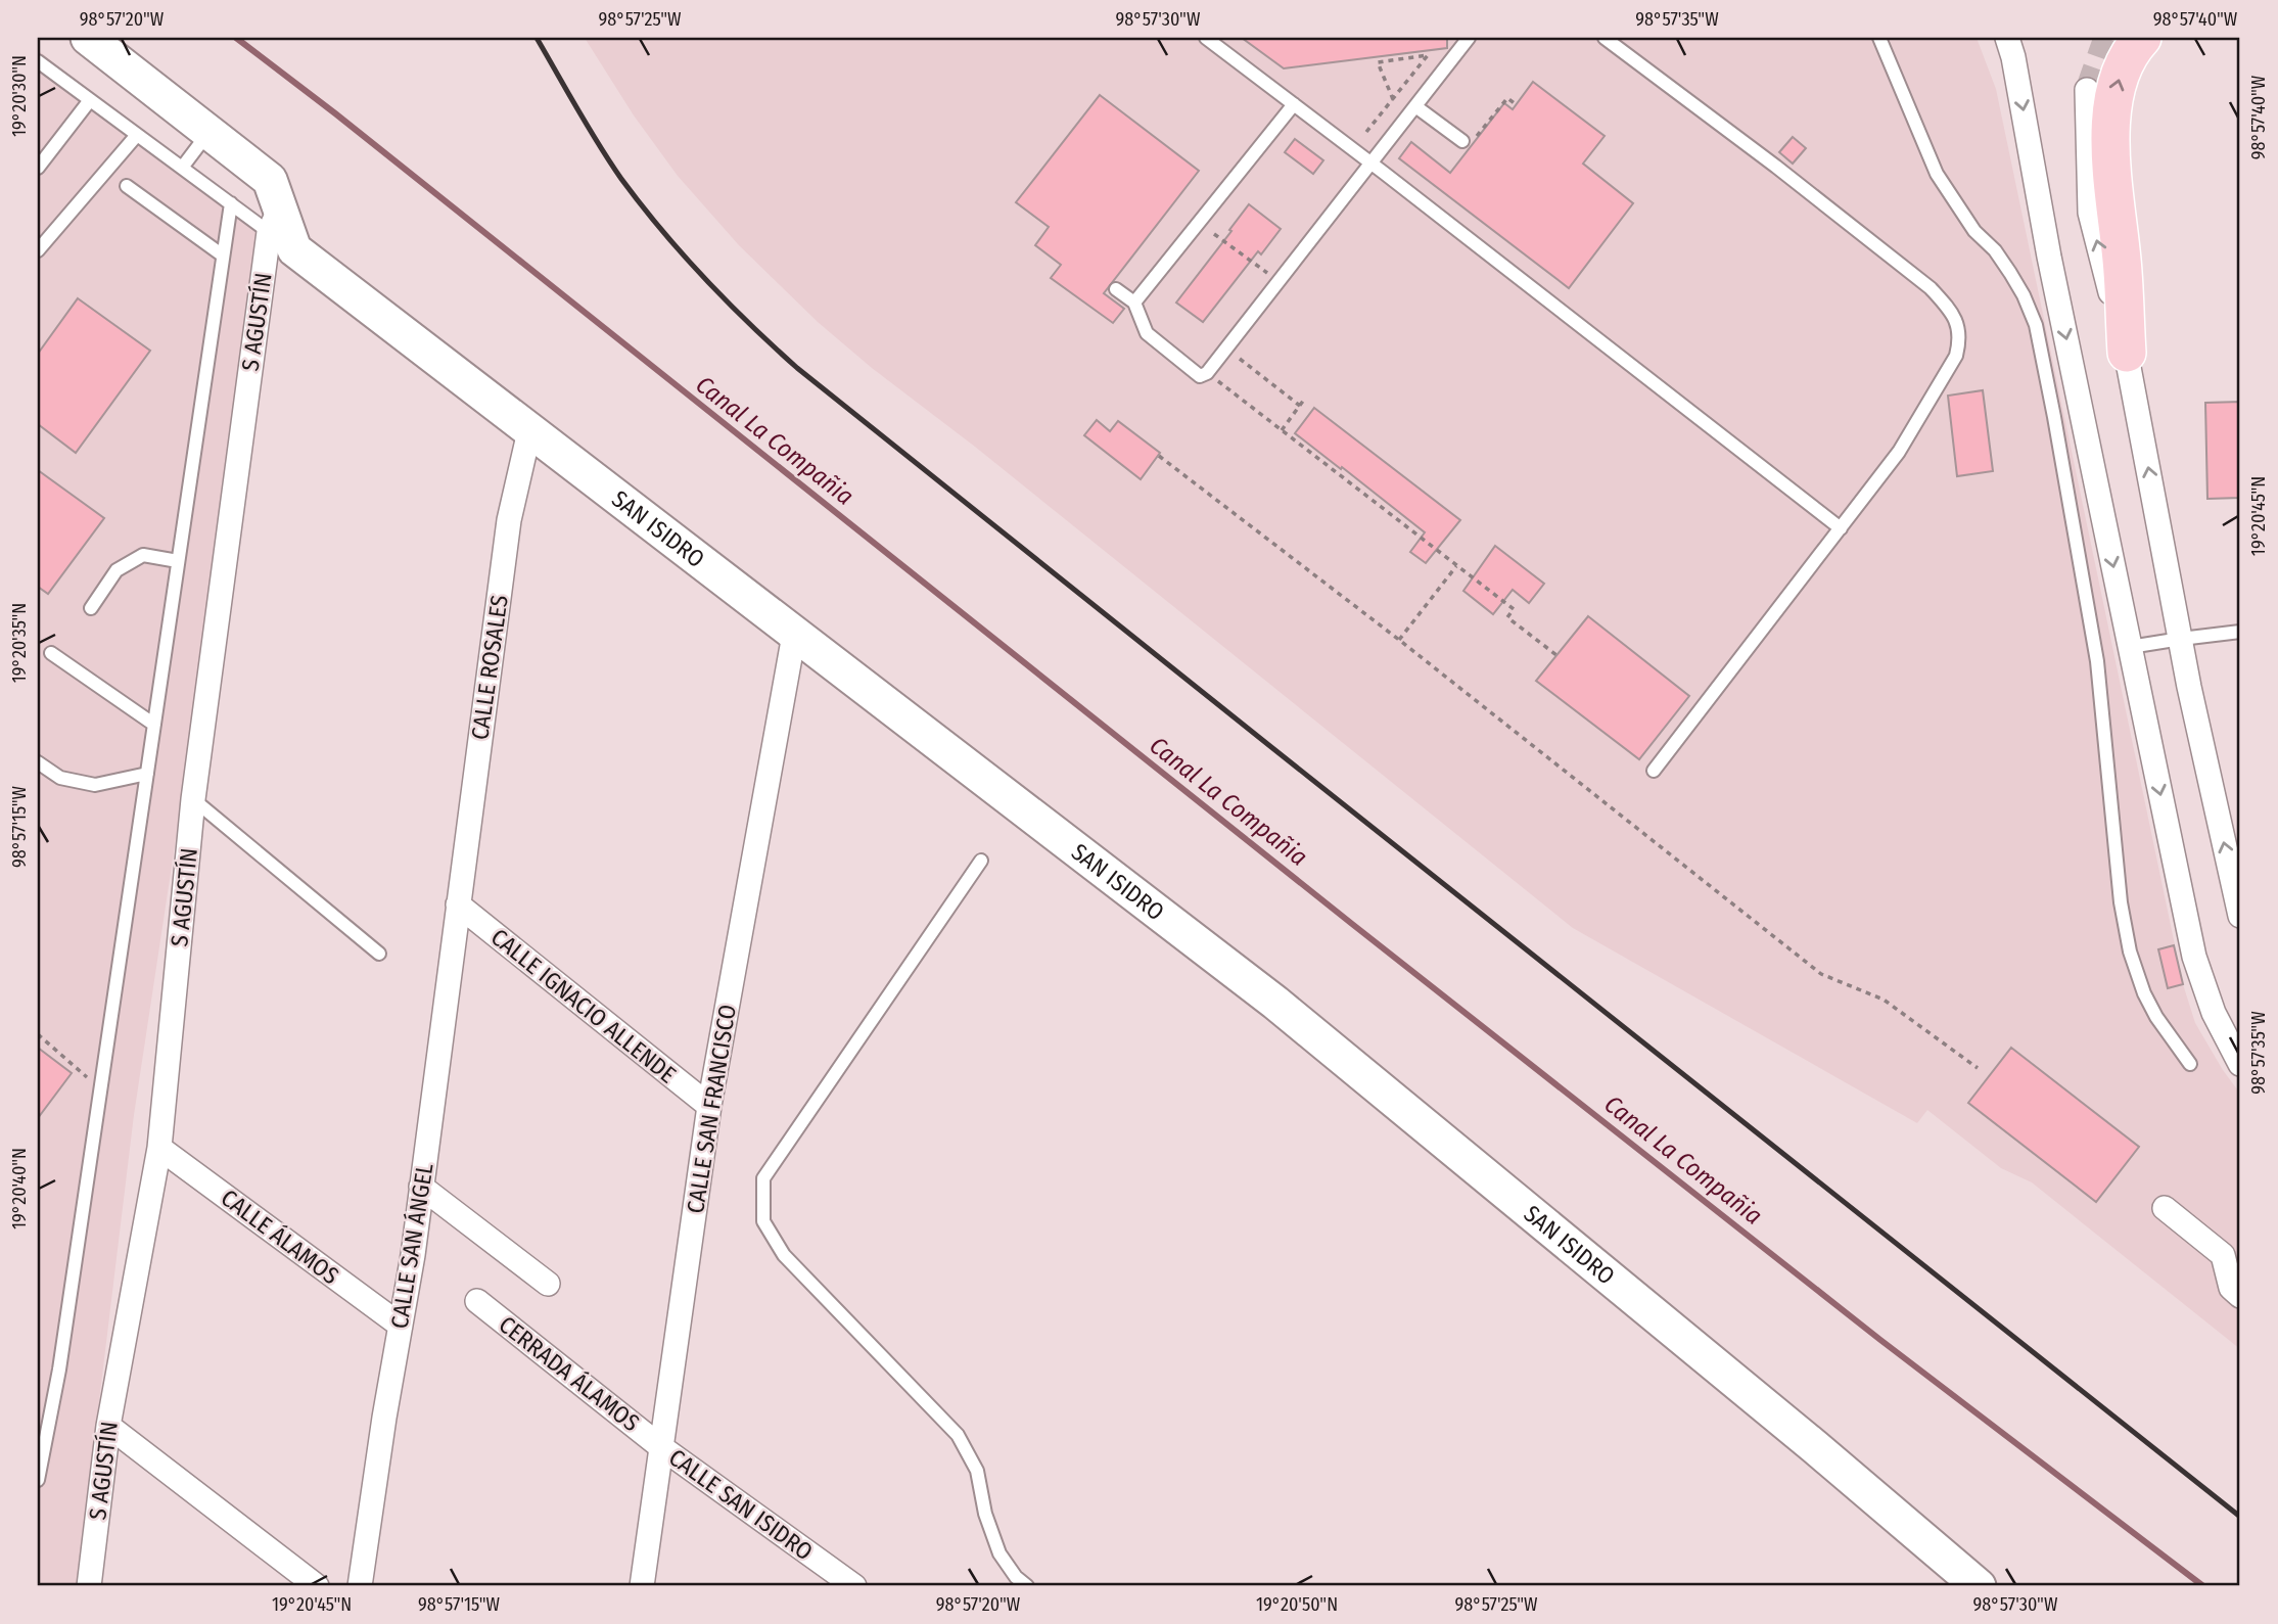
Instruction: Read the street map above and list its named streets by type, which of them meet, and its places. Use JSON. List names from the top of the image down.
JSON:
{
  "streets": {
    "main road": ["SAN ISIDRO"],
    "street": [
      "S AGUSTÍN",
      "CALLE ROSALES",
      "CALLE IGNACIO ALLENDE",
      "CALLE SAN FRANCISCO",
      "CALLE ÁLAMOS",
      "CALLE SAN ÁNGEL",
      "CERRADA ÁLAMOS",
      "CALLE SAN ISIDRO"
    ]
  },
  "crossings": [
    ["S AGUSTÍN", "SAN ISIDRO"],
    ["S AGUSTÍN", "CALLE ÁLAMOS"],
    ["SAN ISIDRO", "CALLE ROSALES"],
    ["SAN ISIDRO", "CALLE SAN FRANCISCO"],
    ["CALLE ROSALES", "CALLE IGNACIO ALLENDE"],
    ["CALLE ROSALES", "CALLE SAN ÁNGEL"],
    ["CALLE IGNACIO ALLENDE", "CALLE SAN FRANCISCO"],
    ["CALLE IGNACIO ALLENDE", "CALLE SAN ÁNGEL"],
    ["CALLE SAN FRANCISCO", "CERRADA ÁLAMOS"],
    ["CALLE SAN FRANCISCO", "CALLE SAN ISIDRO"],
    ["CALLE ÁLAMOS", "CALLE SAN ÁNGEL"],
    ["CERRADA ÁLAMOS", "CALLE SAN ISIDRO"]
  ],
  "water": ["Canal La Compañia"],
  "coordinates": [
    "98°57'20\"W",
    "98°57'25\"W",
    "98°57'30\"W",
    "98°57'35\"W",
    "98°57'40\"W",
    "19°20'30\"N",
    "19°20'45\"N",
    "19°20'35\"N",
    "98°57'15\"W",
    "19°20'40\"N",
    "19°20'50\"N"
  ]
}
